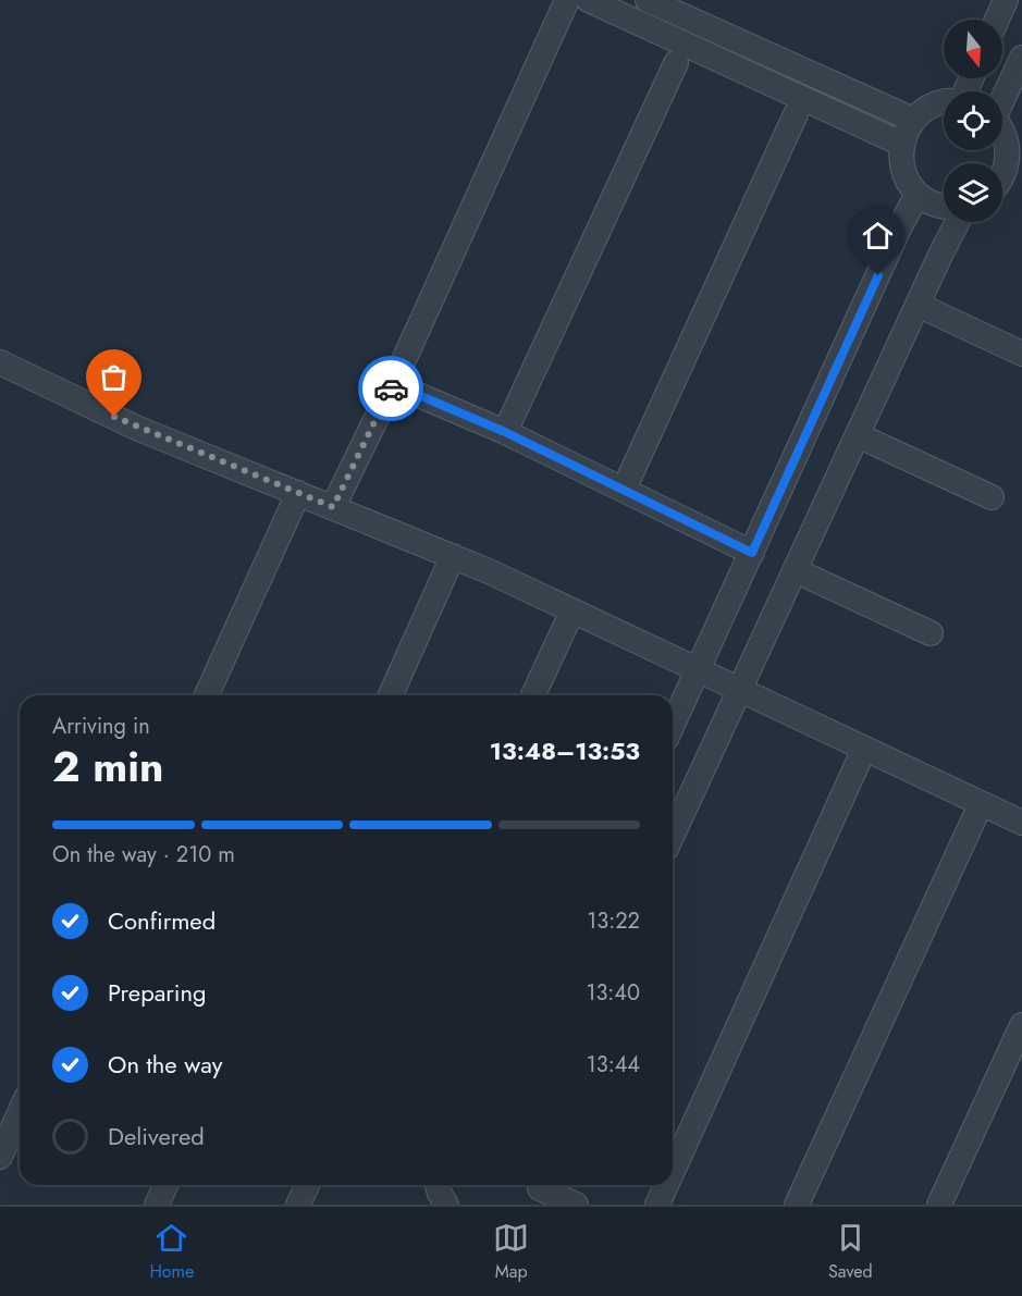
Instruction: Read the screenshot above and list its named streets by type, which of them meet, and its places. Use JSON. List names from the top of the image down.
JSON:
{
  "north": "bottom",
  "page": {
    "heading": ["2 min", "Arriving in", "13:48–13:53"],
    "bar": "On the way · 210 m",
    "list": [
      ["Confirmed", "13:22"],
      ["Preparing", "13:40"],
      ["On the way", "13:44"],
      "Delivered"
    ],
    "tabs": ["Home", "Map", "Saved"]
  }
}
